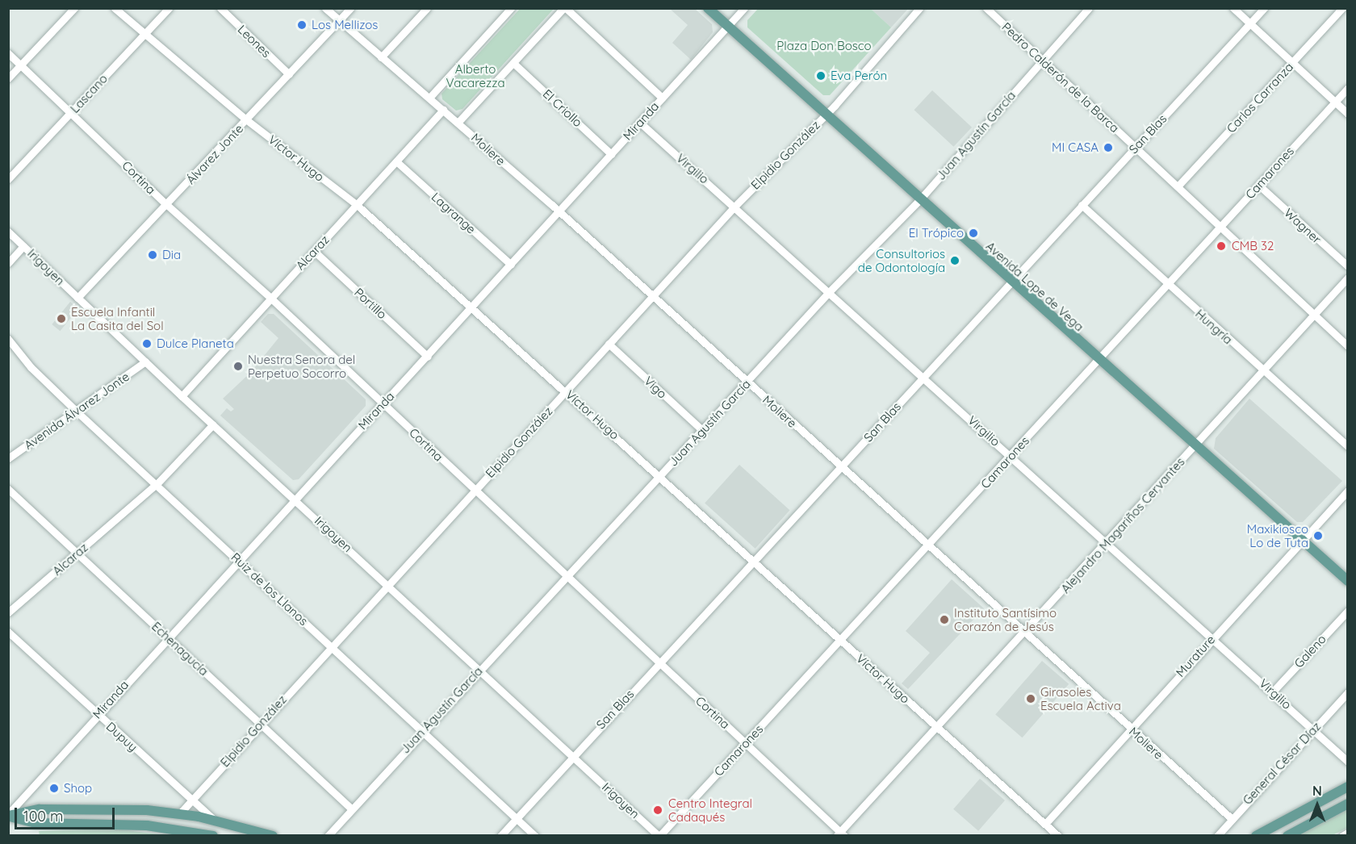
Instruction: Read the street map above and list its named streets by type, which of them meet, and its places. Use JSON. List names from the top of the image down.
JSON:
{
  "streets": {
    "main road": ["Avenida Lope de Vega"],
    "street": [
      "Leones",
      "Pedro Calderón de la Barca",
      "Lascano",
      "Carlos Carranza",
      "El Criollo",
      "Miranda",
      "San Blas",
      "Juan Agustín García",
      "Moliere",
      "Álvarez Jonte",
      "Elpidio González",
      "Víctor Hugo",
      "Virgilio",
      "Camarones",
      "Cortina",
      "Lagrange",
      "Wagner",
      "Alcaraz",
      "Irigoyen",
      "Portillo",
      "Hungría",
      "Vigo",
      "Avenida Álvarez Jonte",
      "Alejandro Magariños Cervantes",
      "Ruiz de los Llanos",
      "Echenagucía",
      "Galeno",
      "Murature",
      "Dupuy",
      "General César Díaz"
    ]
  },
  "crossings": [
    ["Leones", "Álvarez Jonte"],
    ["Pedro Calderón de la Barca", "Carlos Carranza"],
    ["Pedro Calderón de la Barca", "San Blas"],
    ["Pedro Calderón de la Barca", "Juan Agustín García"],
    ["Pedro Calderón de la Barca", "Camarones"],
    ["Pedro Calderón de la Barca", "Alejandro Magariños Cervantes"],
    ["Lascano", "Víctor Hugo"],
    ["Lascano", "Cortina"],
    ["El Criollo", "Miranda"],
    ["Miranda", "Moliere"],
    ["Miranda", "Víctor Hugo"],
    ["Miranda", "Virgilio"],
    ["Miranda", "Cortina"],
    ["Miranda", "Lagrange"],
    ["Miranda", "Irigoyen"],
    ["Miranda", "Avenida Lope de Vega"],
    ["Miranda", "Portillo"],
    ["Miranda", "Ruiz de los Llanos"],
    ["Miranda", "Echenagucía"],
    ["Miranda", "Dupuy"],
    ["San Blas", "Moliere"],
    ["San Blas", "Víctor Hugo"],
    ["San Blas", "Virgilio"],
    ["San Blas", "Cortina"],
    ["San Blas", "Irigoyen"],
    ["San Blas", "Avenida Lope de Vega"],
    ["San Blas", "Hungría"],
    ["San Blas", "Ruiz de los Llanos"],
    ["Juan Agustín García", "Moliere"],
    ["Juan Agustín García", "Víctor Hugo"],
    ["Juan Agustín García", "Virgilio"],
    ["Juan Agustín García", "Cortina"],
    ["Juan Agustín García", "Irigoyen"],
    ["Juan Agustín García", "Avenida Lope de Vega"],
    ["Juan Agustín García", "Vigo"],
    ["Juan Agustín García", "Ruiz de los Llanos"],
    ["Juan Agustín García", "Echenagucía"],
    ["Moliere", "Álvarez Jonte"],
    ["Moliere", "Elpidio González"],
    ["Moliere", "Camarones"],
    ["Moliere", "Alcaraz"],
    ["Moliere", "Alejandro Magariños Cervantes"],
    ["Moliere", "Murature"],
    ["Moliere", "General César Díaz"],
    ["Álvarez Jonte", "Víctor Hugo"],
    ["Álvarez Jonte", "Cortina"],
    ["Álvarez Jonte", "Irigoyen"],
    ["Elpidio González", "Víctor Hugo"],
    ["Elpidio González", "Virgilio"],
    ["Elpidio González", "Cortina"],
    ["Elpidio González", "Irigoyen"],
    ["Elpidio González", "Avenida Lope de Vega"],
    ["Elpidio González", "Vigo"],
    ["Elpidio González", "Ruiz de los Llanos"],
    ["Elpidio González", "Echenagucía"],
    ["Elpidio González", "Dupuy"],
    ["Víctor Hugo", "Camarones"],
    ["Víctor Hugo", "Alcaraz"],
    ["Víctor Hugo", "Alejandro Magariños Cervantes"],
    ["Víctor Hugo", "Murature"],
    ["Virgilio", "Camarones"],
    ["Virgilio", "Alejandro Magariños Cervantes"],
    ["Virgilio", "Galeno"],
    ["Virgilio", "Murature"],
    ["Virgilio", "General César Díaz"],
    ["Camarones", "Cortina"],
    ["Camarones", "Wagner"],
    ["Camarones", "Irigoyen"],
    ["Camarones", "Avenida Lope de Vega"],
    ["Camarones", "Hungría"],
    ["Cortina", "Alcaraz"],
    ["Cortina", "Alejandro Magariños Cervantes"],
    ["Lagrange", "Alcaraz"],
    ["Alcaraz", "Irigoyen"],
    ["Alcaraz", "Portillo"],
    ["Alcaraz", "Ruiz de los Llanos"],
    ["Alcaraz", "Echenagucía"],
    ["Irigoyen", "Avenida Álvarez Jonte"],
    ["Avenida Lope de Vega", "Alejandro Magariños Cervantes"],
    ["Avenida Lope de Vega", "Murature"],
    ["Hungría", "Alejandro Magariños Cervantes"],
    ["Avenida Álvarez Jonte", "Ruiz de los Llanos"]
  ],
  "parks": ["Plaza Don Bosco", "Alberto Vacarezza"],
  "places": [
    "Los Mellizos",
    "Eva Perón",
    "MI CASA",
    "El Trópico",
    "CMB 32",
    "Dia",
    "Consultorios de Odontología",
    "Escuela Infantil La Casita del Sol",
    "Dulce Planeta",
    "Nuestra Senora del Perpetuo Socorro",
    "Maxikiosco Lo de Tuta",
    "Instituto Santísimo Corazón de Jesús",
    "Girasoles Escuela Activa",
    "Shop",
    "Centro Integral Cadaqués"
  ],
  "scale_bar": "100 m",
  "north": "top"
}
